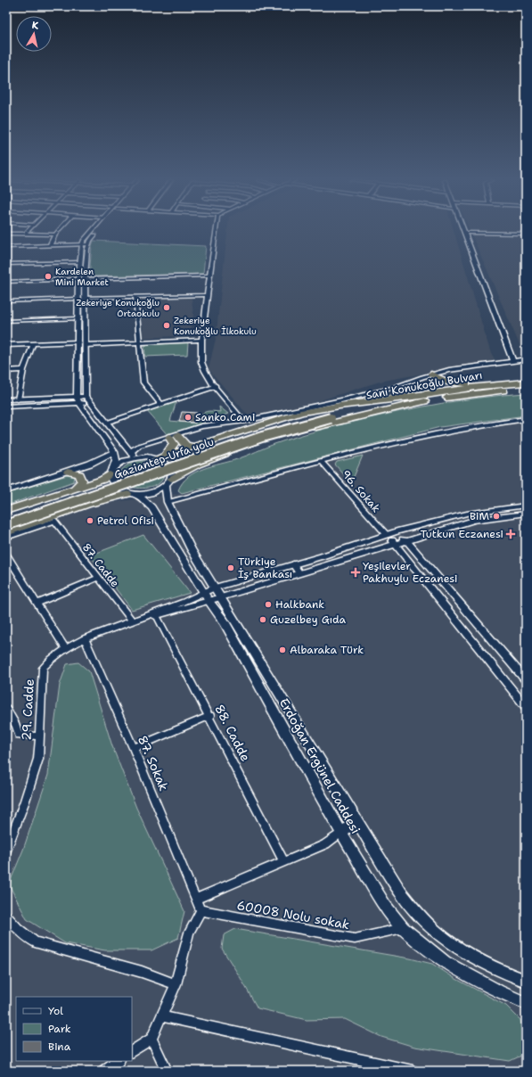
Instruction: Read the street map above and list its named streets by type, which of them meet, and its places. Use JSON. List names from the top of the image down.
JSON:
{
  "streets": {
    "highway": ["Sani Konukoğlu Bulvarı", "Gaziantep-Urfa yolu"],
    "main road": ["Erdoğan Ergünel Caddesi"],
    "street": [
      "96. Sokak",
      "87. Cadde",
      "29. Cadde",
      "88. Cadde",
      "87. Sokak",
      "60008 Nolu sokak"
    ]
  },
  "crossings": [
    ["Sani Konukoğlu Bulvarı", "Gaziantep-Urfa yolu"],
    ["87. Cadde", "29. Cadde"],
    ["29. Cadde", "87. Sokak"],
    ["87. Sokak", "60008 Nolu sokak"],
    ["Erdoğan Ergünel Caddesi", "60008 Nolu sokak"]
  ],
  "places": {
    "other": [
      "Kardelen Mini Market",
      "Zekeriye Konukoğlu Ortaokulu",
      "Zekeriye Konukoğlu İlkokulu",
      "Sanko Cami",
      "BiM",
      "Petrol Ofisi",
      "Türkiye İş Bankası",
      "Halkbank",
      "Guzelbey Gıda",
      "Albaraka Türk"
    ],
    "health": ["Tutkun Eczanesi", "Yeşilevler Pakhuylu Eczanesi"]
  },
  "legend": ["Yol", "Park", "Bina"],
  "north": "top"
}
